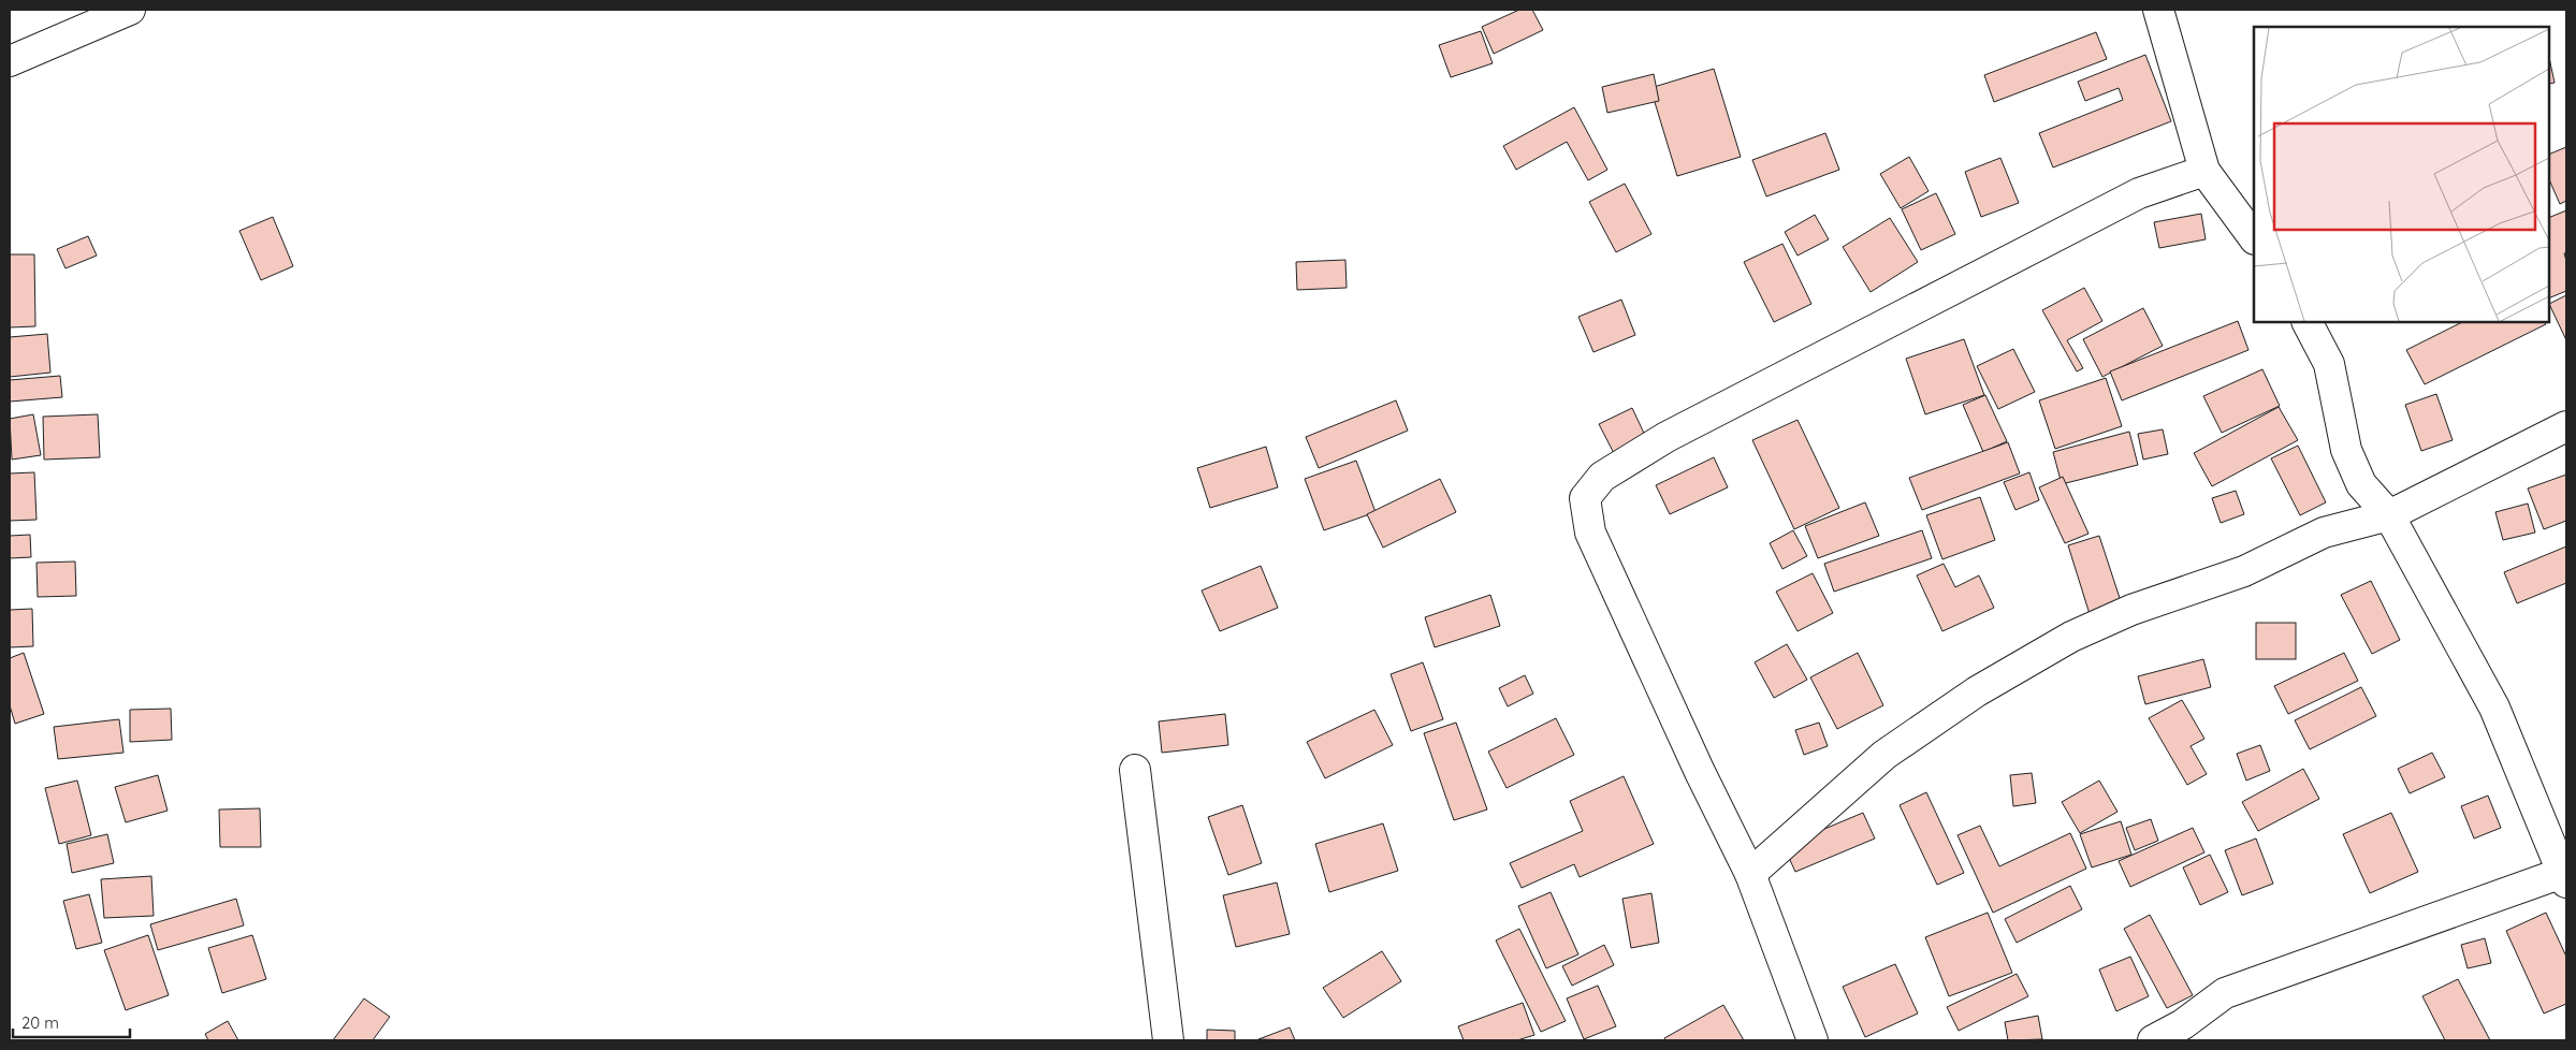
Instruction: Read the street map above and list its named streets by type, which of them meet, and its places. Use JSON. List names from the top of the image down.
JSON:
{
  "scale_bar": "20 m"
}
